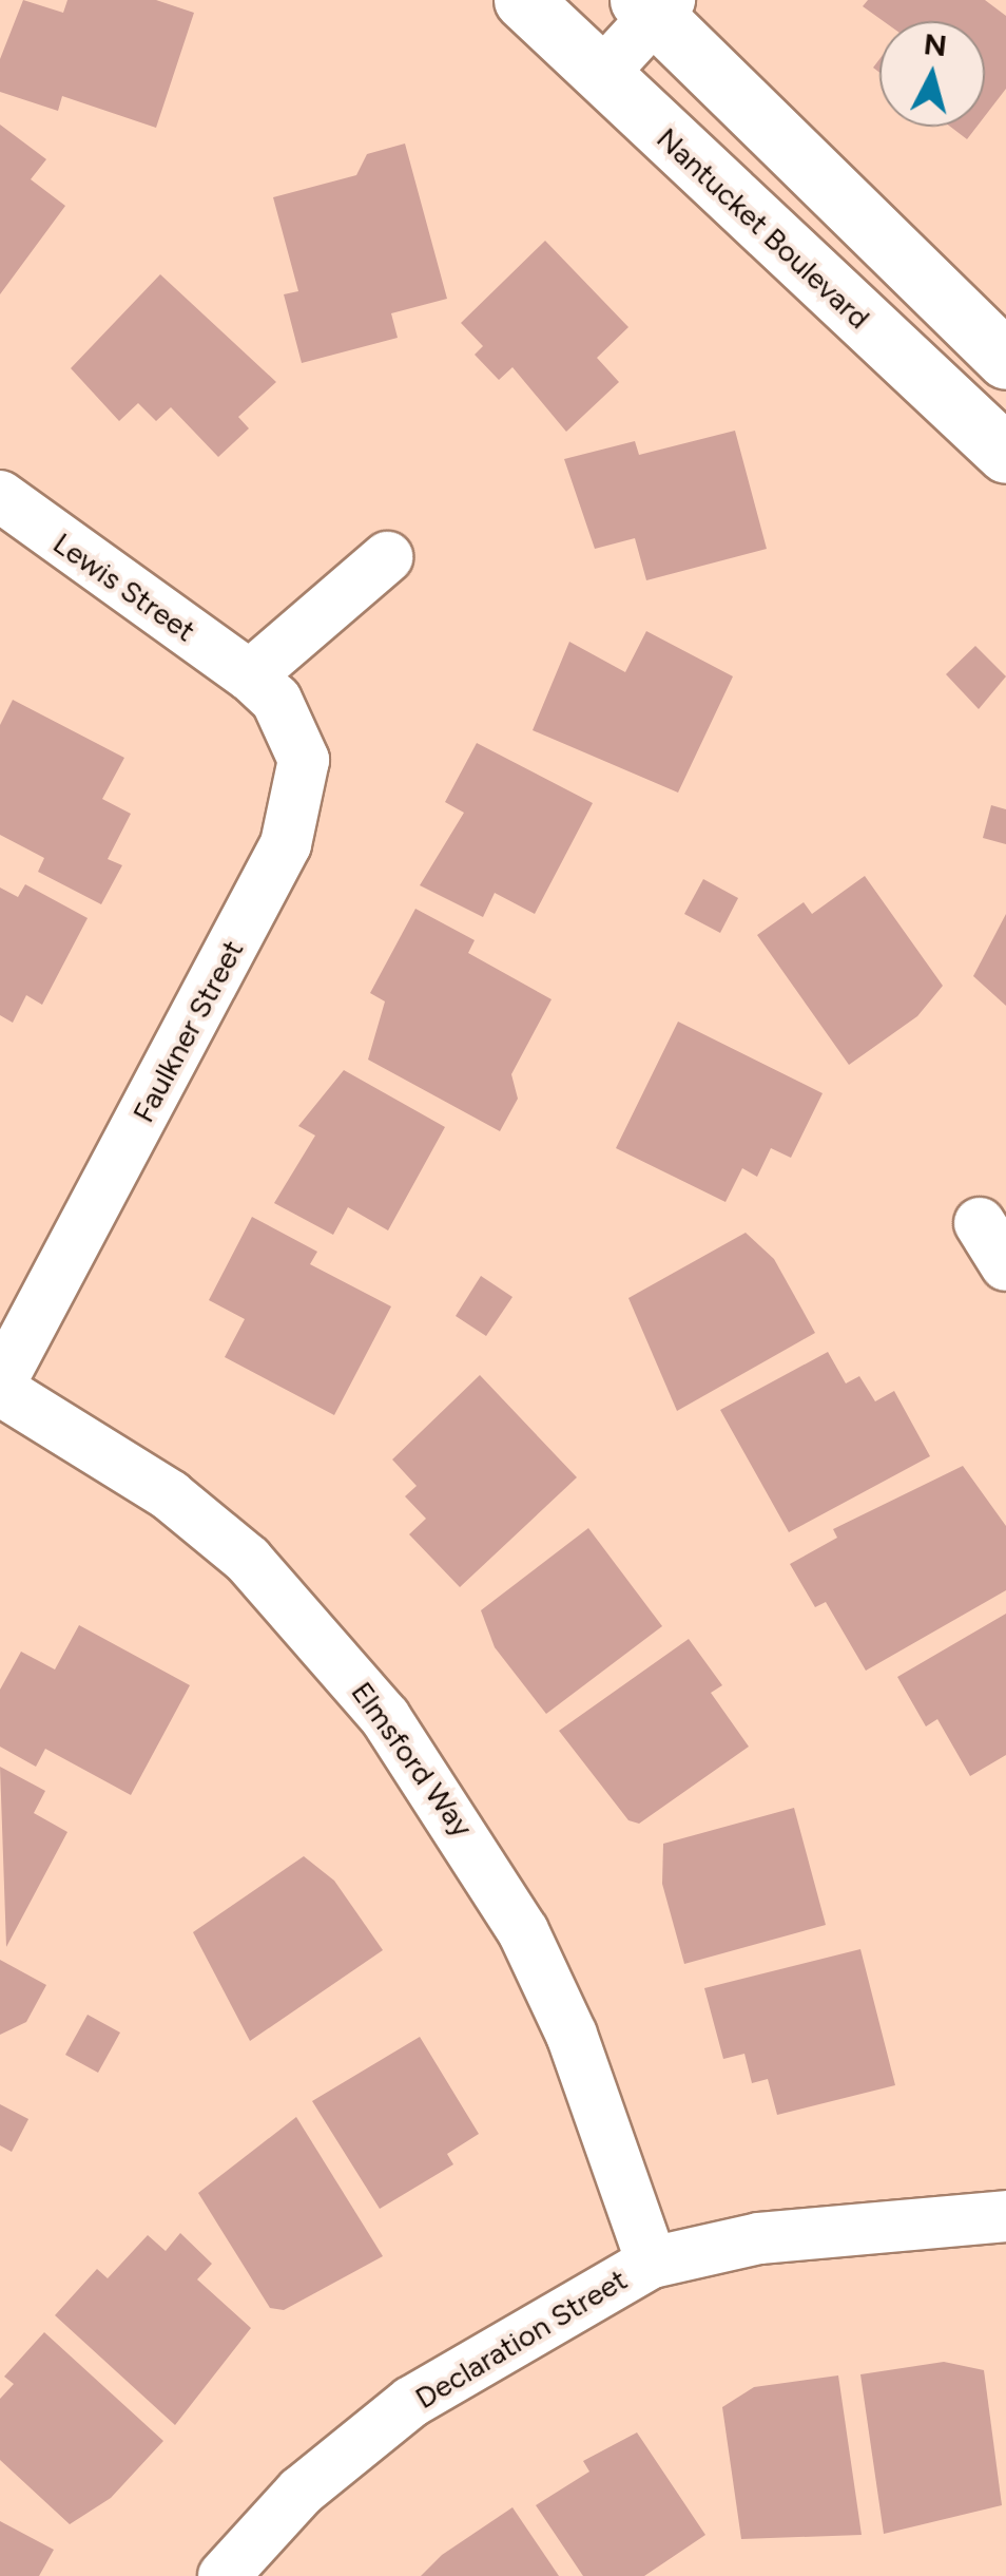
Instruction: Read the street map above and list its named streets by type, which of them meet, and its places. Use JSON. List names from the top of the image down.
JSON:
{
  "streets": {
    "street": [
      "Nantucket Boulevard",
      "Lewis Street",
      "Faulkner Street",
      "Elmsford Way",
      "Declaration Street"
    ]
  },
  "crossings": [
    ["Lewis Street", "Faulkner Street"],
    ["Faulkner Street", "Elmsford Way"],
    ["Elmsford Way", "Declaration Street"]
  ],
  "north": "top"
}
